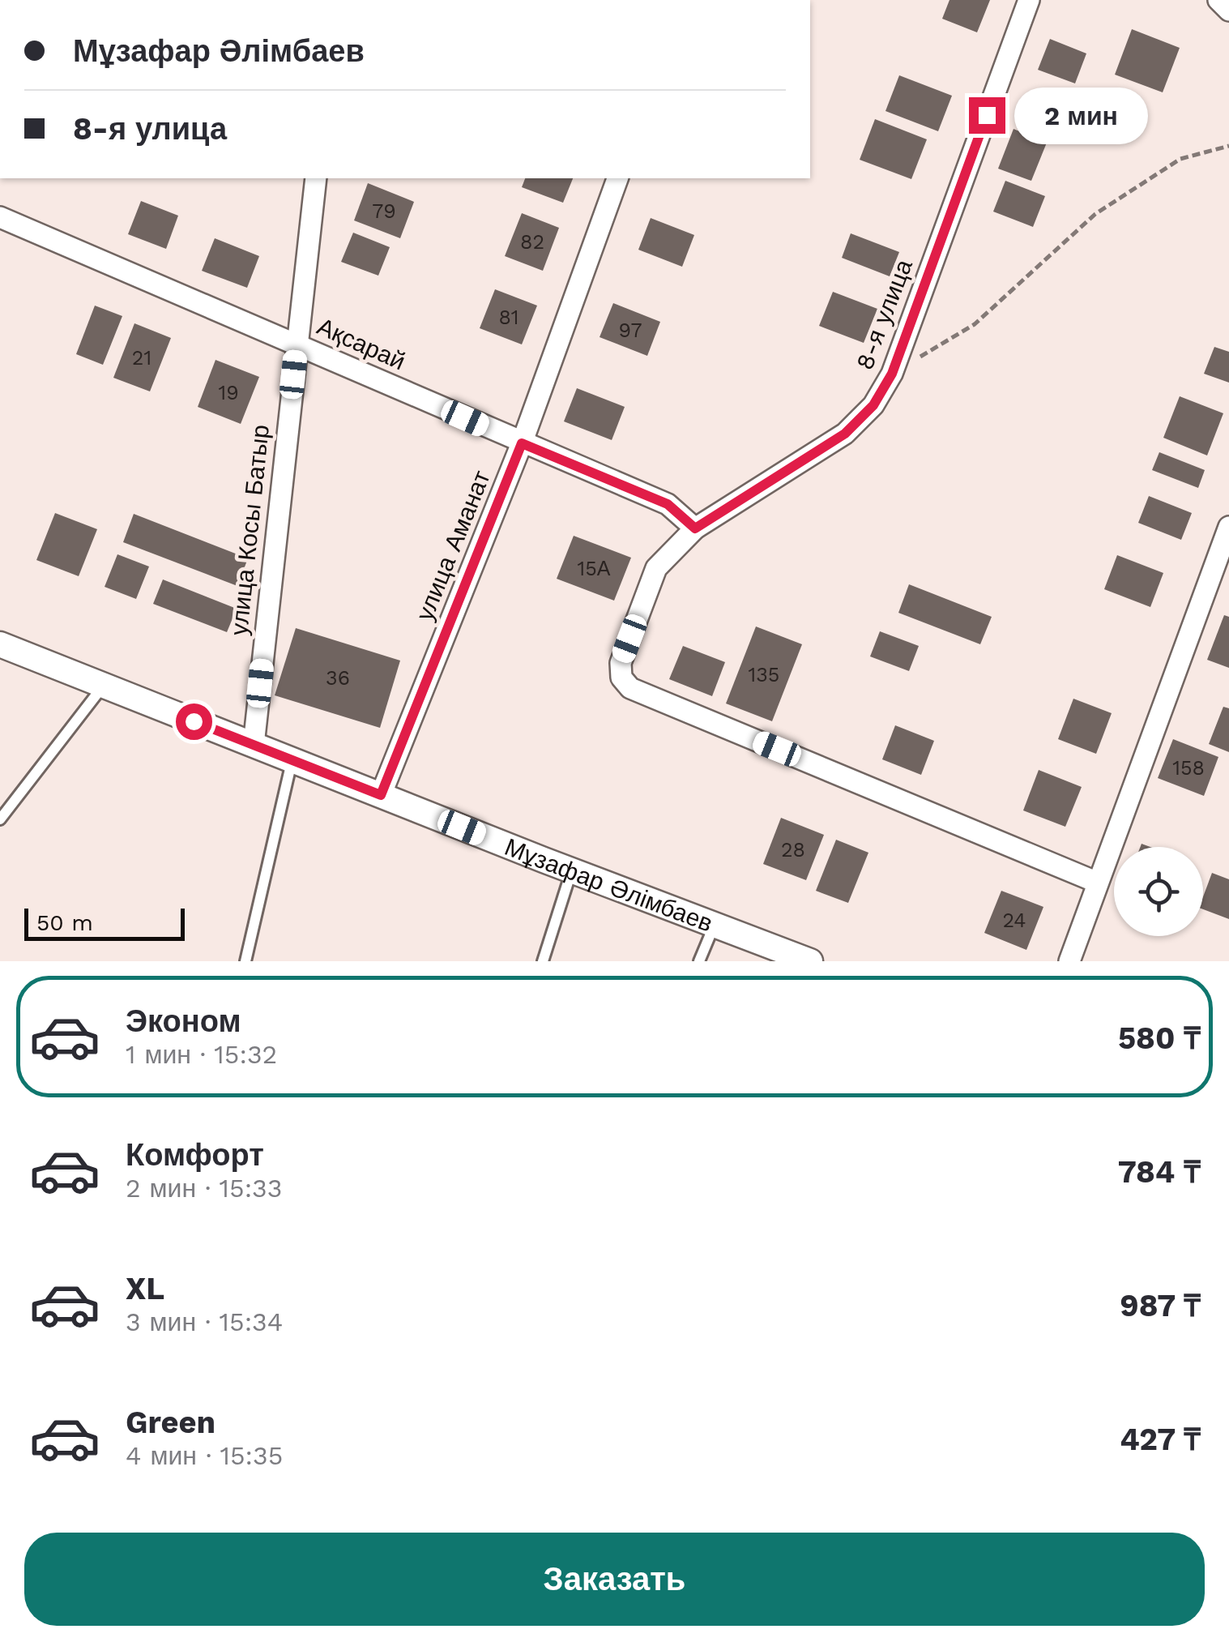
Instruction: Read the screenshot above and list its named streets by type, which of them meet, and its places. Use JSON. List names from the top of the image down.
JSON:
{
  "streets": {
    "street": [
      "8-я улица",
      "Ақсарай",
      "улица Косы Батыр",
      "улица Аманат",
      "Мұзафар Әлімбаев"
    ]
  },
  "crossings": [
    ["8-я улица", "Ақсарай"],
    ["Ақсарай", "улица Косы Батыр"],
    ["Ақсарай", "улица Аманат"],
    ["улица Косы Батыр", "Мұзафар Әлімбаев"],
    ["улица Аманат", "Мұзафар Әлімбаев"]
  ],
  "house_numbers": [
    "79",
    "82",
    "81",
    "97",
    "21",
    "19",
    "15А",
    "135",
    "36",
    "158",
    "28",
    "24"
  ],
  "scale_bar": "50 m",
  "page": {
    "banner": ["Мұзафар Әлімбаев", "8-я улица"],
    "bubble": "2 мин",
    "scale": "50 m",
    "list": [
      {
        "name": "Эконом",
        "note": "1 мин · 15:32",
        "value": "580 ₸"
      },
      {
        "name": "Комфорт",
        "note": "2 мин · 15:33",
        "value": "784 ₸"
      },
      {
        "name": "XL",
        "note": "3 мин · 15:34",
        "value": "987 ₸"
      },
      {
        "name": "Green",
        "note": "4 мин · 15:35",
        "value": "427 ₸"
      }
    ],
    "buttons": "Заказать"
  }
}
